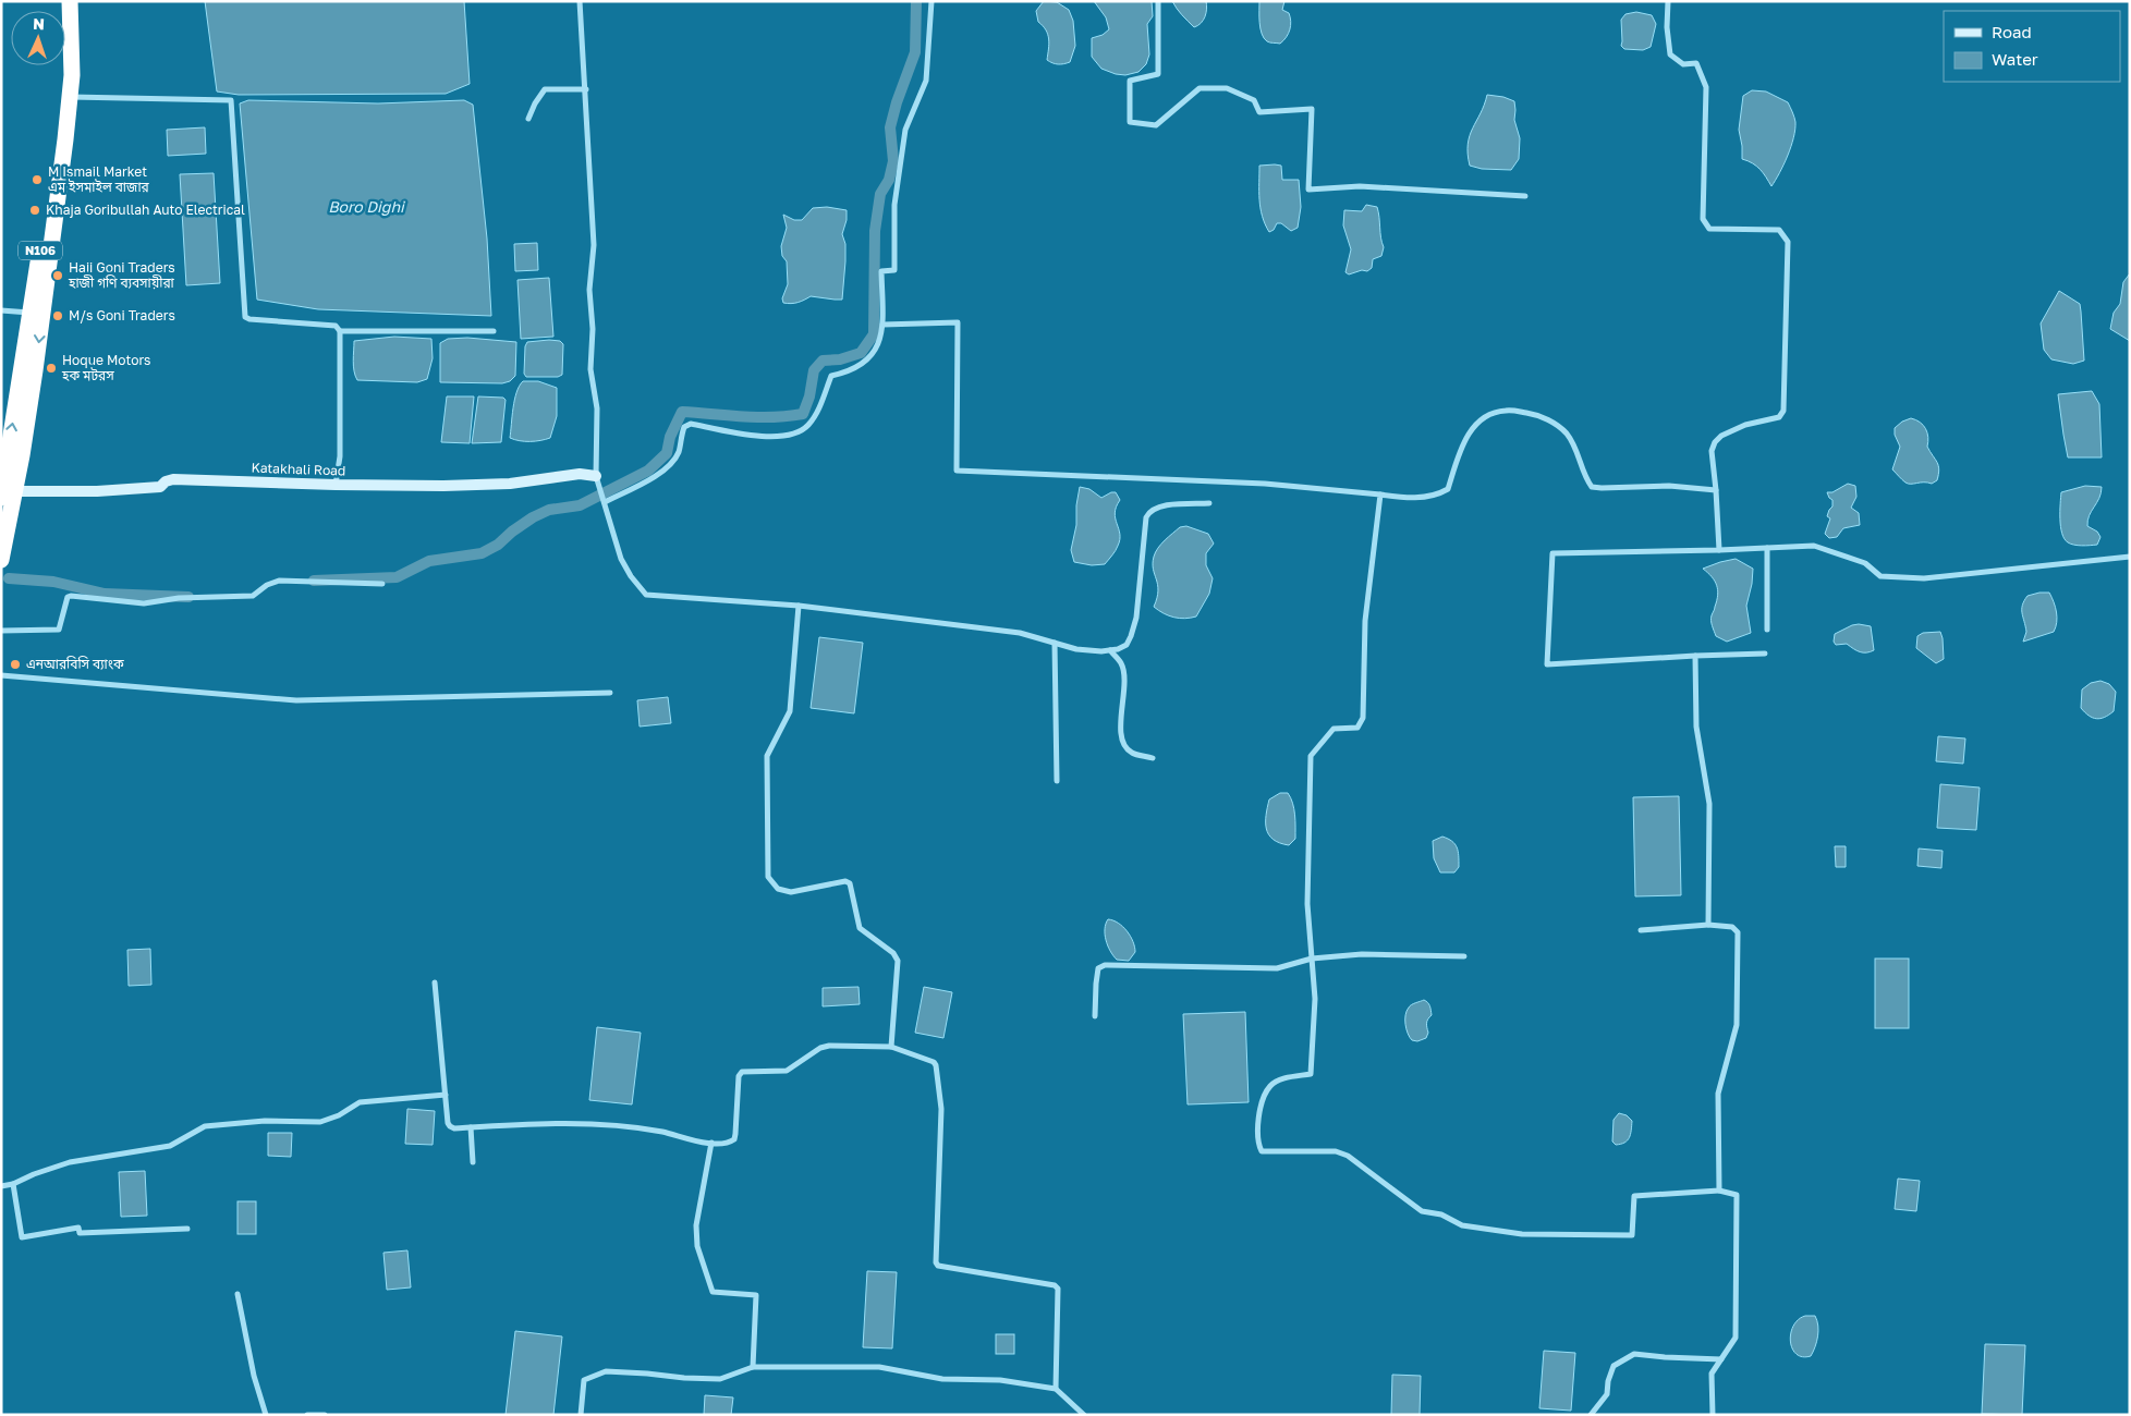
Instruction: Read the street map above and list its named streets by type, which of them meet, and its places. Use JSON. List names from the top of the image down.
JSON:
{
  "streets": {
    "highway": ["N106"],
    "street": ["Katakhali Road"]
  },
  "crossings": [
    ["N106", "Katakhali Road"]
  ],
  "water": ["Boro Dighi"],
  "places": [
    "M Ismail Market এম ইসমাইল বাজার",
    "Khaja Goribullah Auto Electrical",
    "Haji Goni Traders হাজী গণি ব্যবসায়ীরা",
    "M/s Goni Traders",
    "Hoque Motors হক মটরস",
    "এনআরবিসি ব্যাংক"
  ],
  "legend": ["Road", "Water"],
  "north": "top"
}
